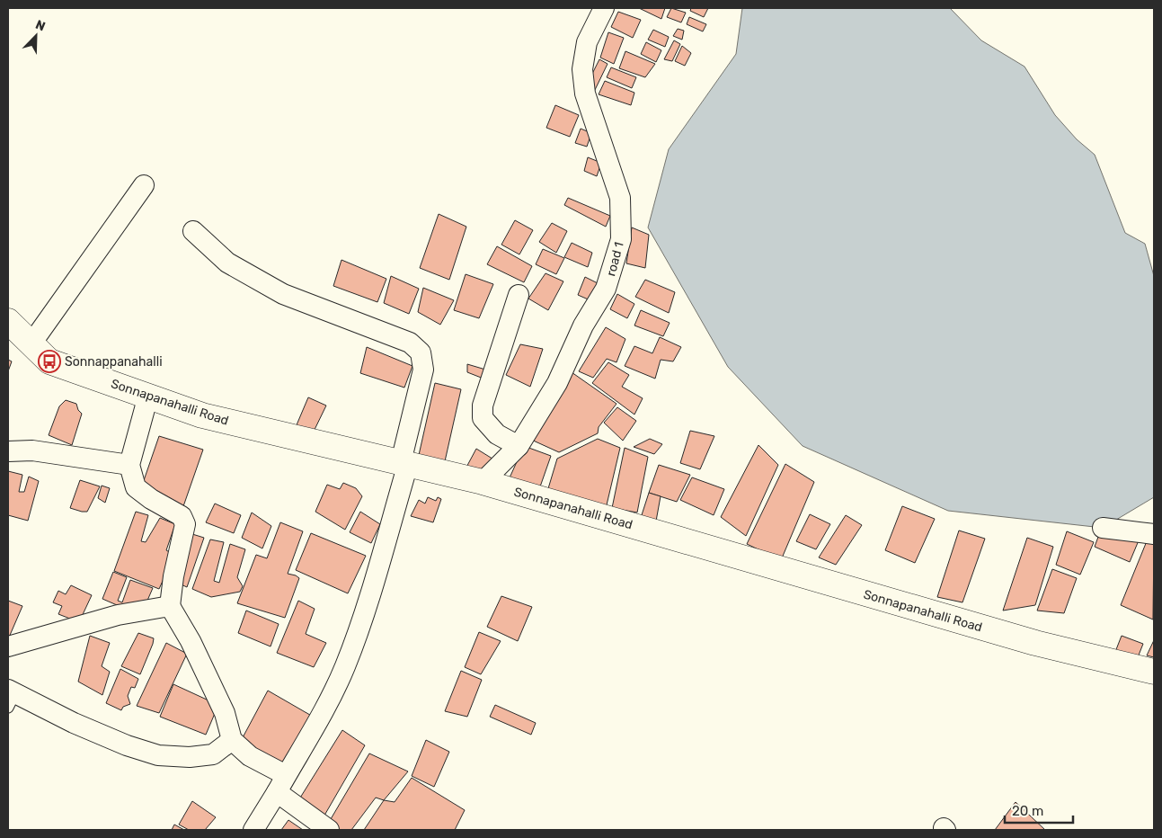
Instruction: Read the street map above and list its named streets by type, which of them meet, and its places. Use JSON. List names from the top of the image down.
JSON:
{
  "streets": {
    "street": ["road 1", "Sonnapanahalli Road"]
  },
  "crossings": [
    ["road 1", "Sonnapanahalli Road"]
  ],
  "places": {
    "bus stop": ["Sonnappanahalli"]
  },
  "scale_bar": "20 m",
  "north": "top right"
}
